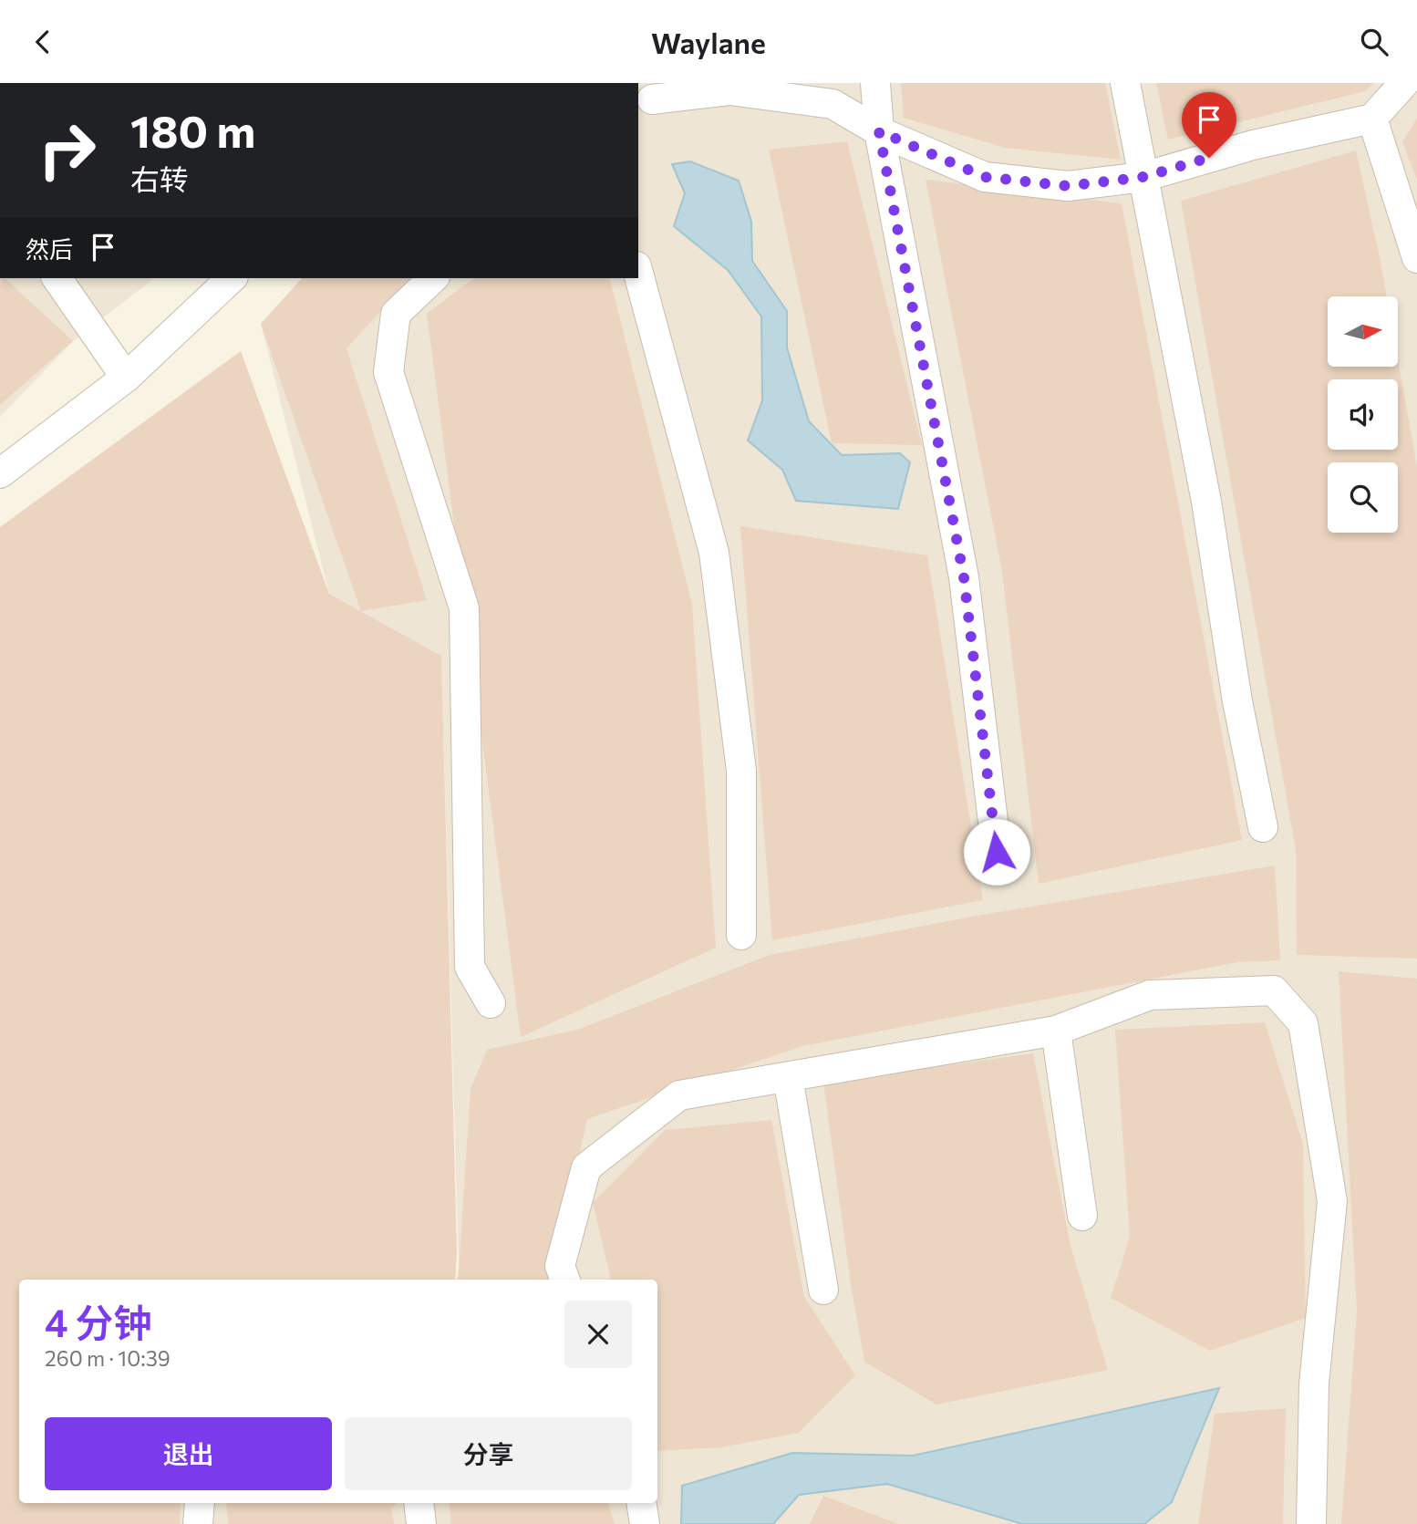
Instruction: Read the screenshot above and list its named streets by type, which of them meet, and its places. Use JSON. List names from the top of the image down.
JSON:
{
  "north": "right",
  "page": {
    "header": "Waylane",
    "turn": ["180 m", "右转"],
    "then": "然后",
    "heading": ["4 分钟", "260 m · 10:39"],
    "buttons": ["退出", "分享"]
  }
}
